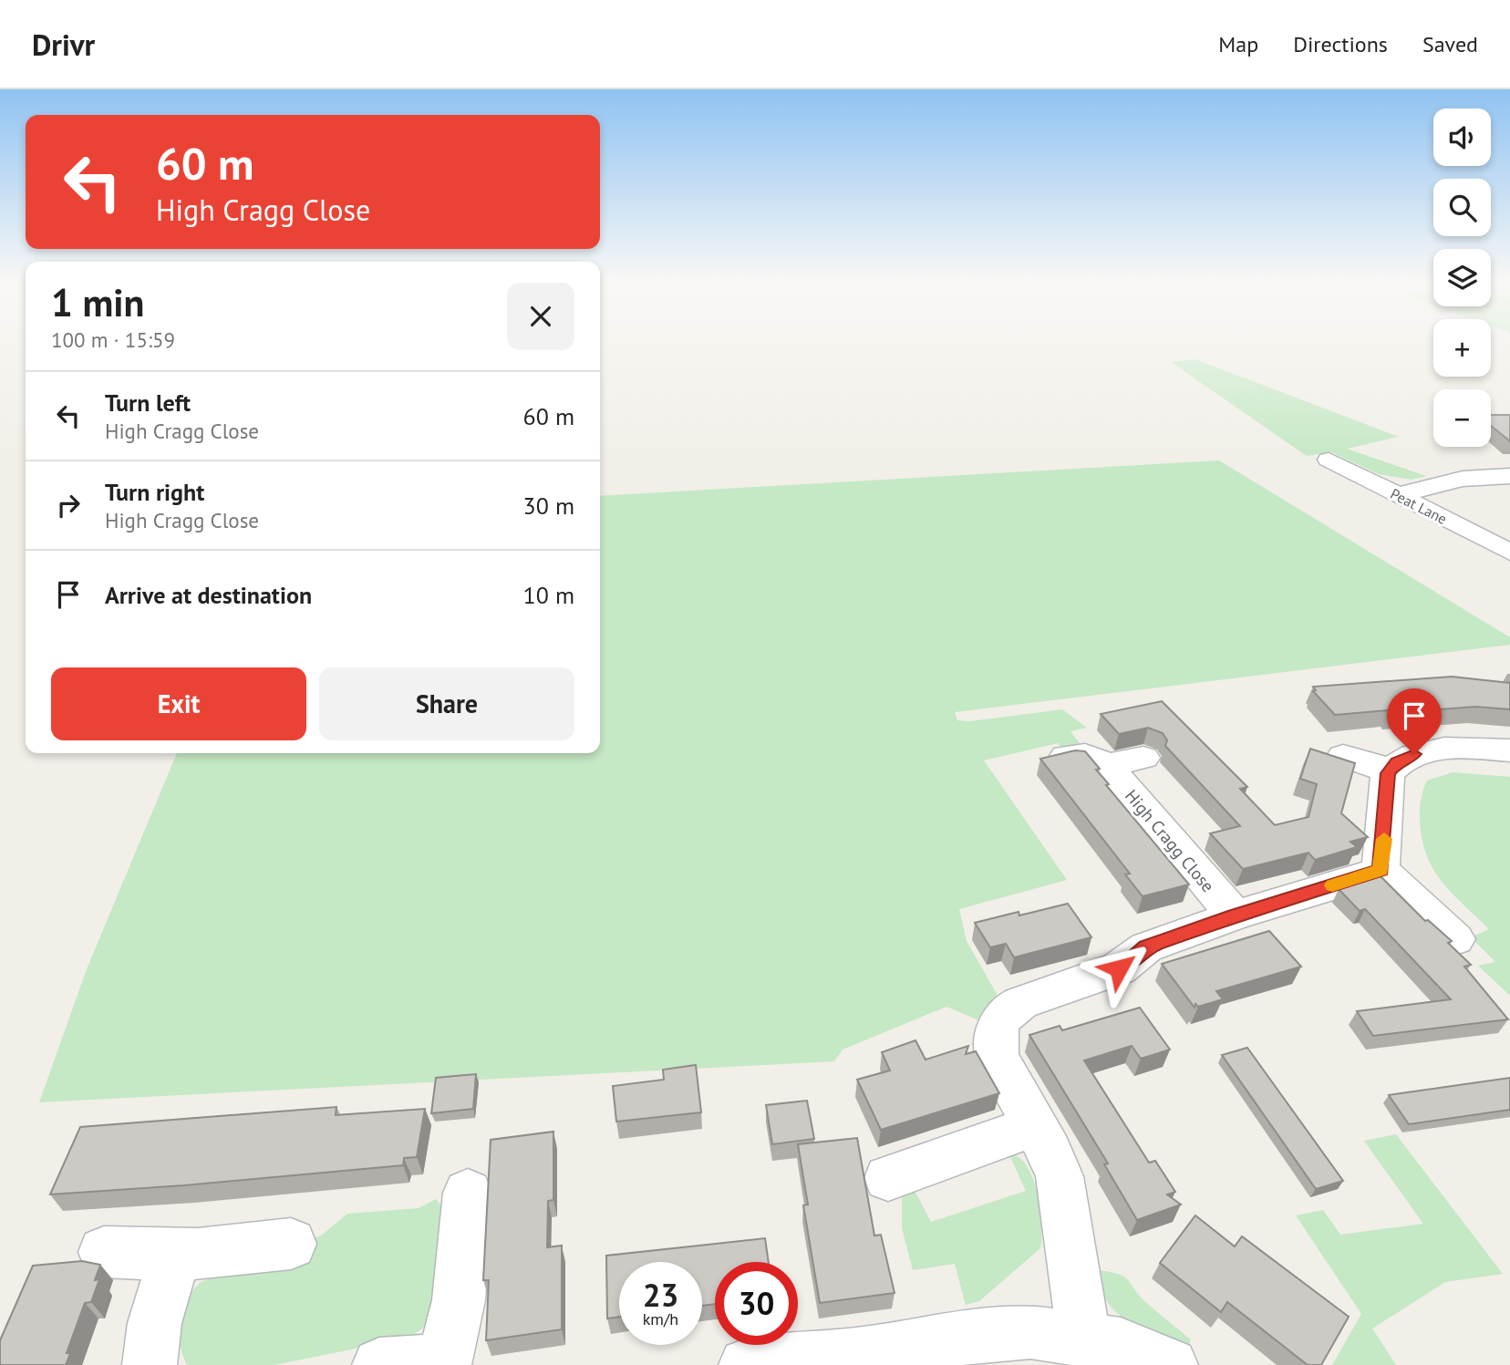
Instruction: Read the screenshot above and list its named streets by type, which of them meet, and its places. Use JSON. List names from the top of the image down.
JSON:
{
  "streets": {
    "street": ["Peat Lane", "High Cragg Close"]
  },
  "page": {
    "header": "Drivr",
    "nav": ["Map", "Directions", "Saved"],
    "map_buttons": ["+", "−"],
    "turn": ["60 m", "High Cragg Close"],
    "heading": ["1 min", "100 m · 15:59"],
    "list": [
      {
        "name": "Turn left",
        "note": "High Cragg Close",
        "value": "60 m"
      },
      {
        "name": "Turn right",
        "note": "High Cragg Close",
        "value": "30 m"
      },
      {
        "name": "Arrive at destination",
        "value": "10 m"
      }
    ],
    "buttons": ["Exit", "Share"],
    "speed": "23 km/h",
    "limit": "30"
  }
}
